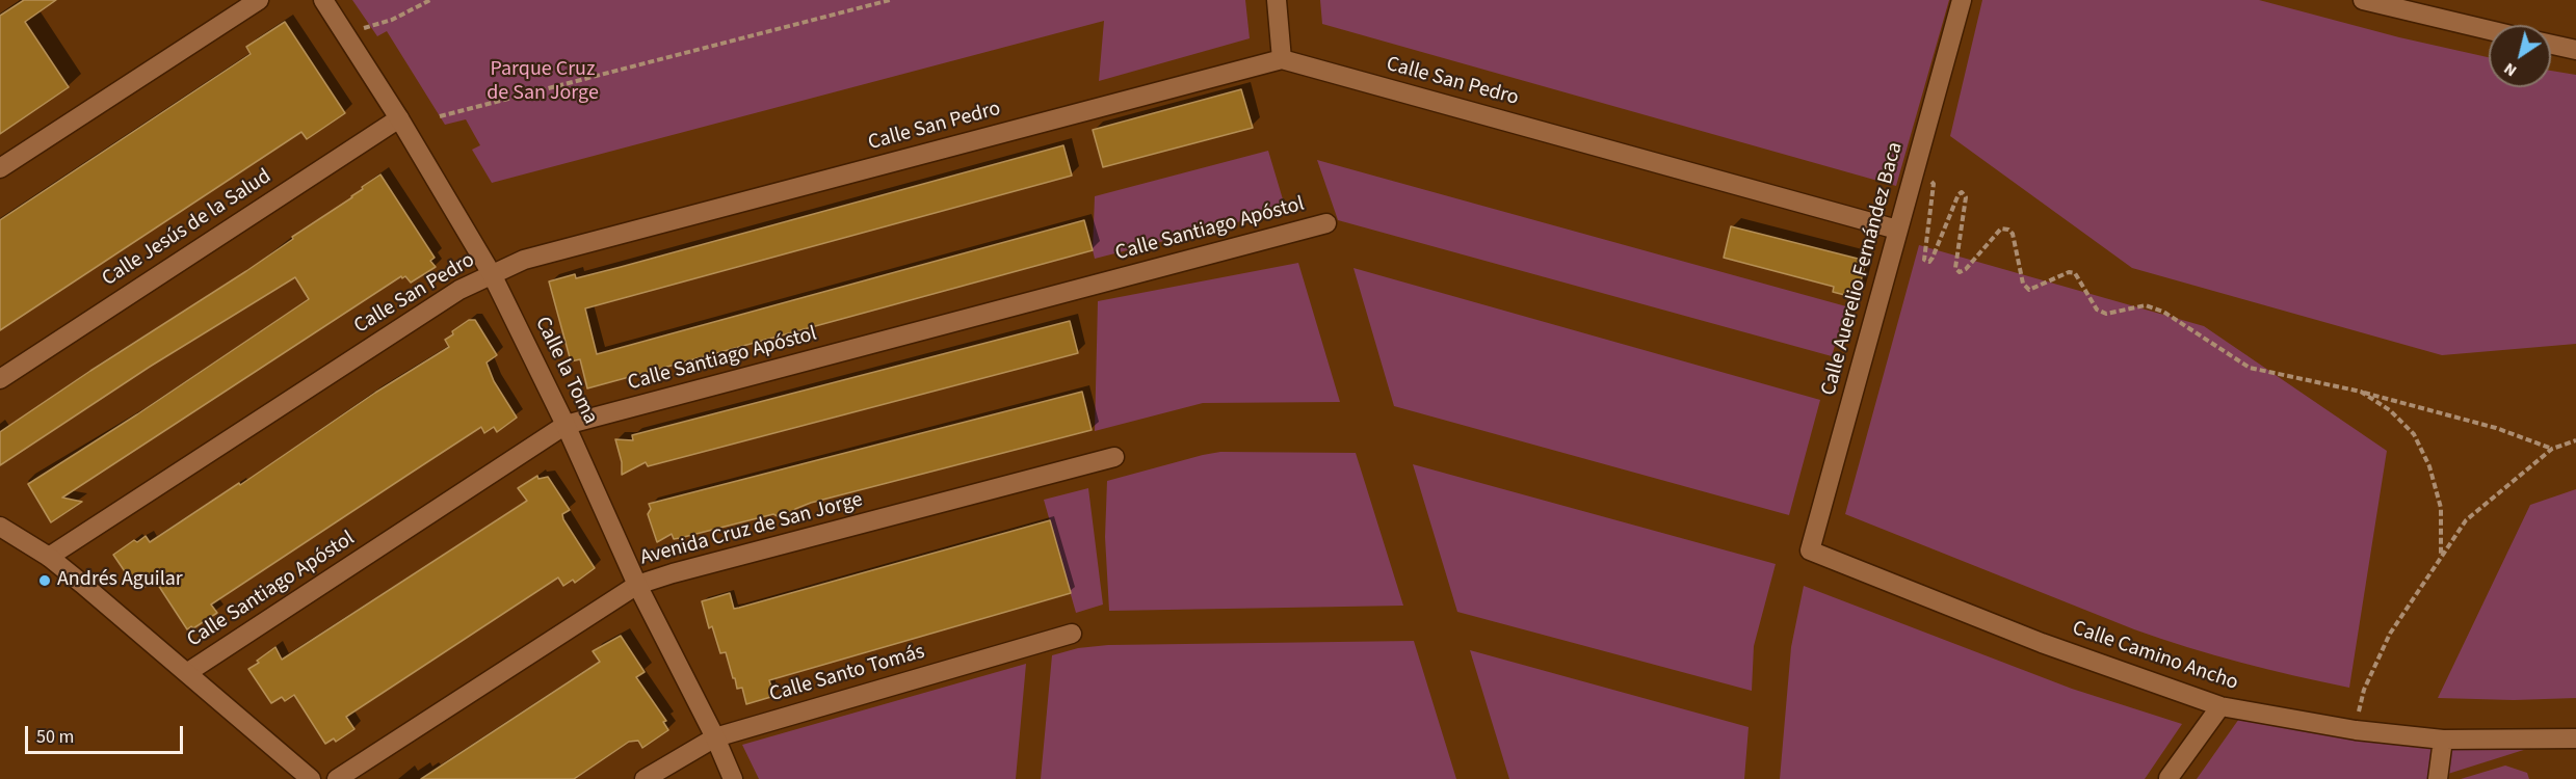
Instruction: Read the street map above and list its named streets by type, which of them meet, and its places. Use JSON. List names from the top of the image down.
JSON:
{
  "streets": {
    "street": [
      "Calle San Pedro",
      "Calle Jesús de la Salud",
      "Calle Santiago Apóstol",
      "Calle Auerelio Fernández Baca",
      "Calle la Toma",
      "Avenida Cruz de San Jorge",
      "Calle Camino Ancho",
      "Calle Santo Tomás"
    ]
  },
  "crossings": [
    ["Calle San Pedro", "Calle Auerelio Fernández Baca"],
    ["Calle San Pedro", "Calle la Toma"],
    ["Calle Jesús de la Salud", "Calle la Toma"],
    ["Calle Santiago Apóstol", "Calle la Toma"],
    ["Calle Auerelio Fernández Baca", "Calle Camino Ancho"],
    ["Calle la Toma", "Avenida Cruz de San Jorge"],
    ["Calle la Toma", "Calle Santo Tomás"]
  ],
  "parks": ["Parque Cruz de San Jorge"],
  "places": ["Andrés Aguilar"],
  "scale_bar": "50 m",
  "north": "bottom left"
}
